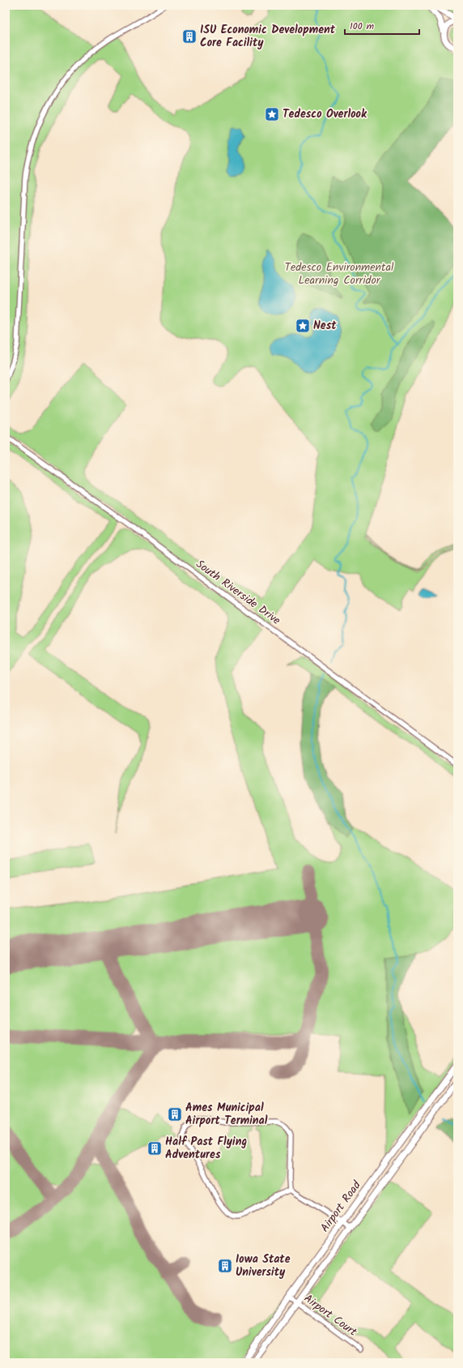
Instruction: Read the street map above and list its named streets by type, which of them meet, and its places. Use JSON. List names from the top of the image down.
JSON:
{
  "streets": {
    "main road": ["Airport Road"],
    "street": ["South Riverside Drive", "Airport Court"]
  },
  "crossings": [
    ["Airport Road", "Airport Court"]
  ],
  "parks": ["Tedesco Environmental Learning Corridor"],
  "places": {
    "building": [
      "ISU Economic Development Core Facility",
      "Ames Municipal Airport Terminal",
      "Half Past Flying Adventures",
      "Iowa State University"
    ],
    "place": ["Tedesco Overlook", "Nest"]
  },
  "scale_bar": "100 m"
}
